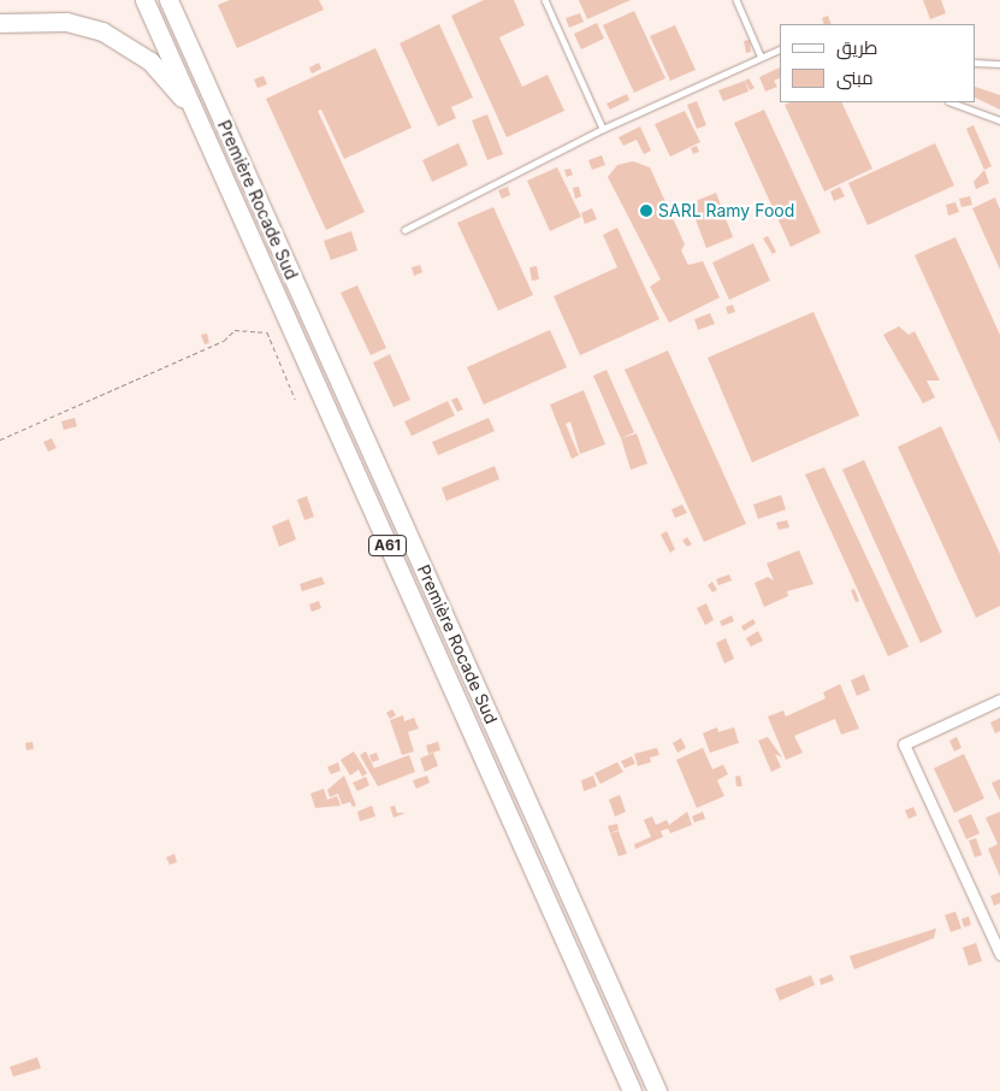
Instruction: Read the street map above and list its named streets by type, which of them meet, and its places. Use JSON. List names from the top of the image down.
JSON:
{
  "streets": {
    "highway": ["Première Rocade Sud", "A61"]
  },
  "places": ["SARL Ramy Food"],
  "legend": ["طريق", "مبنى"]
}
